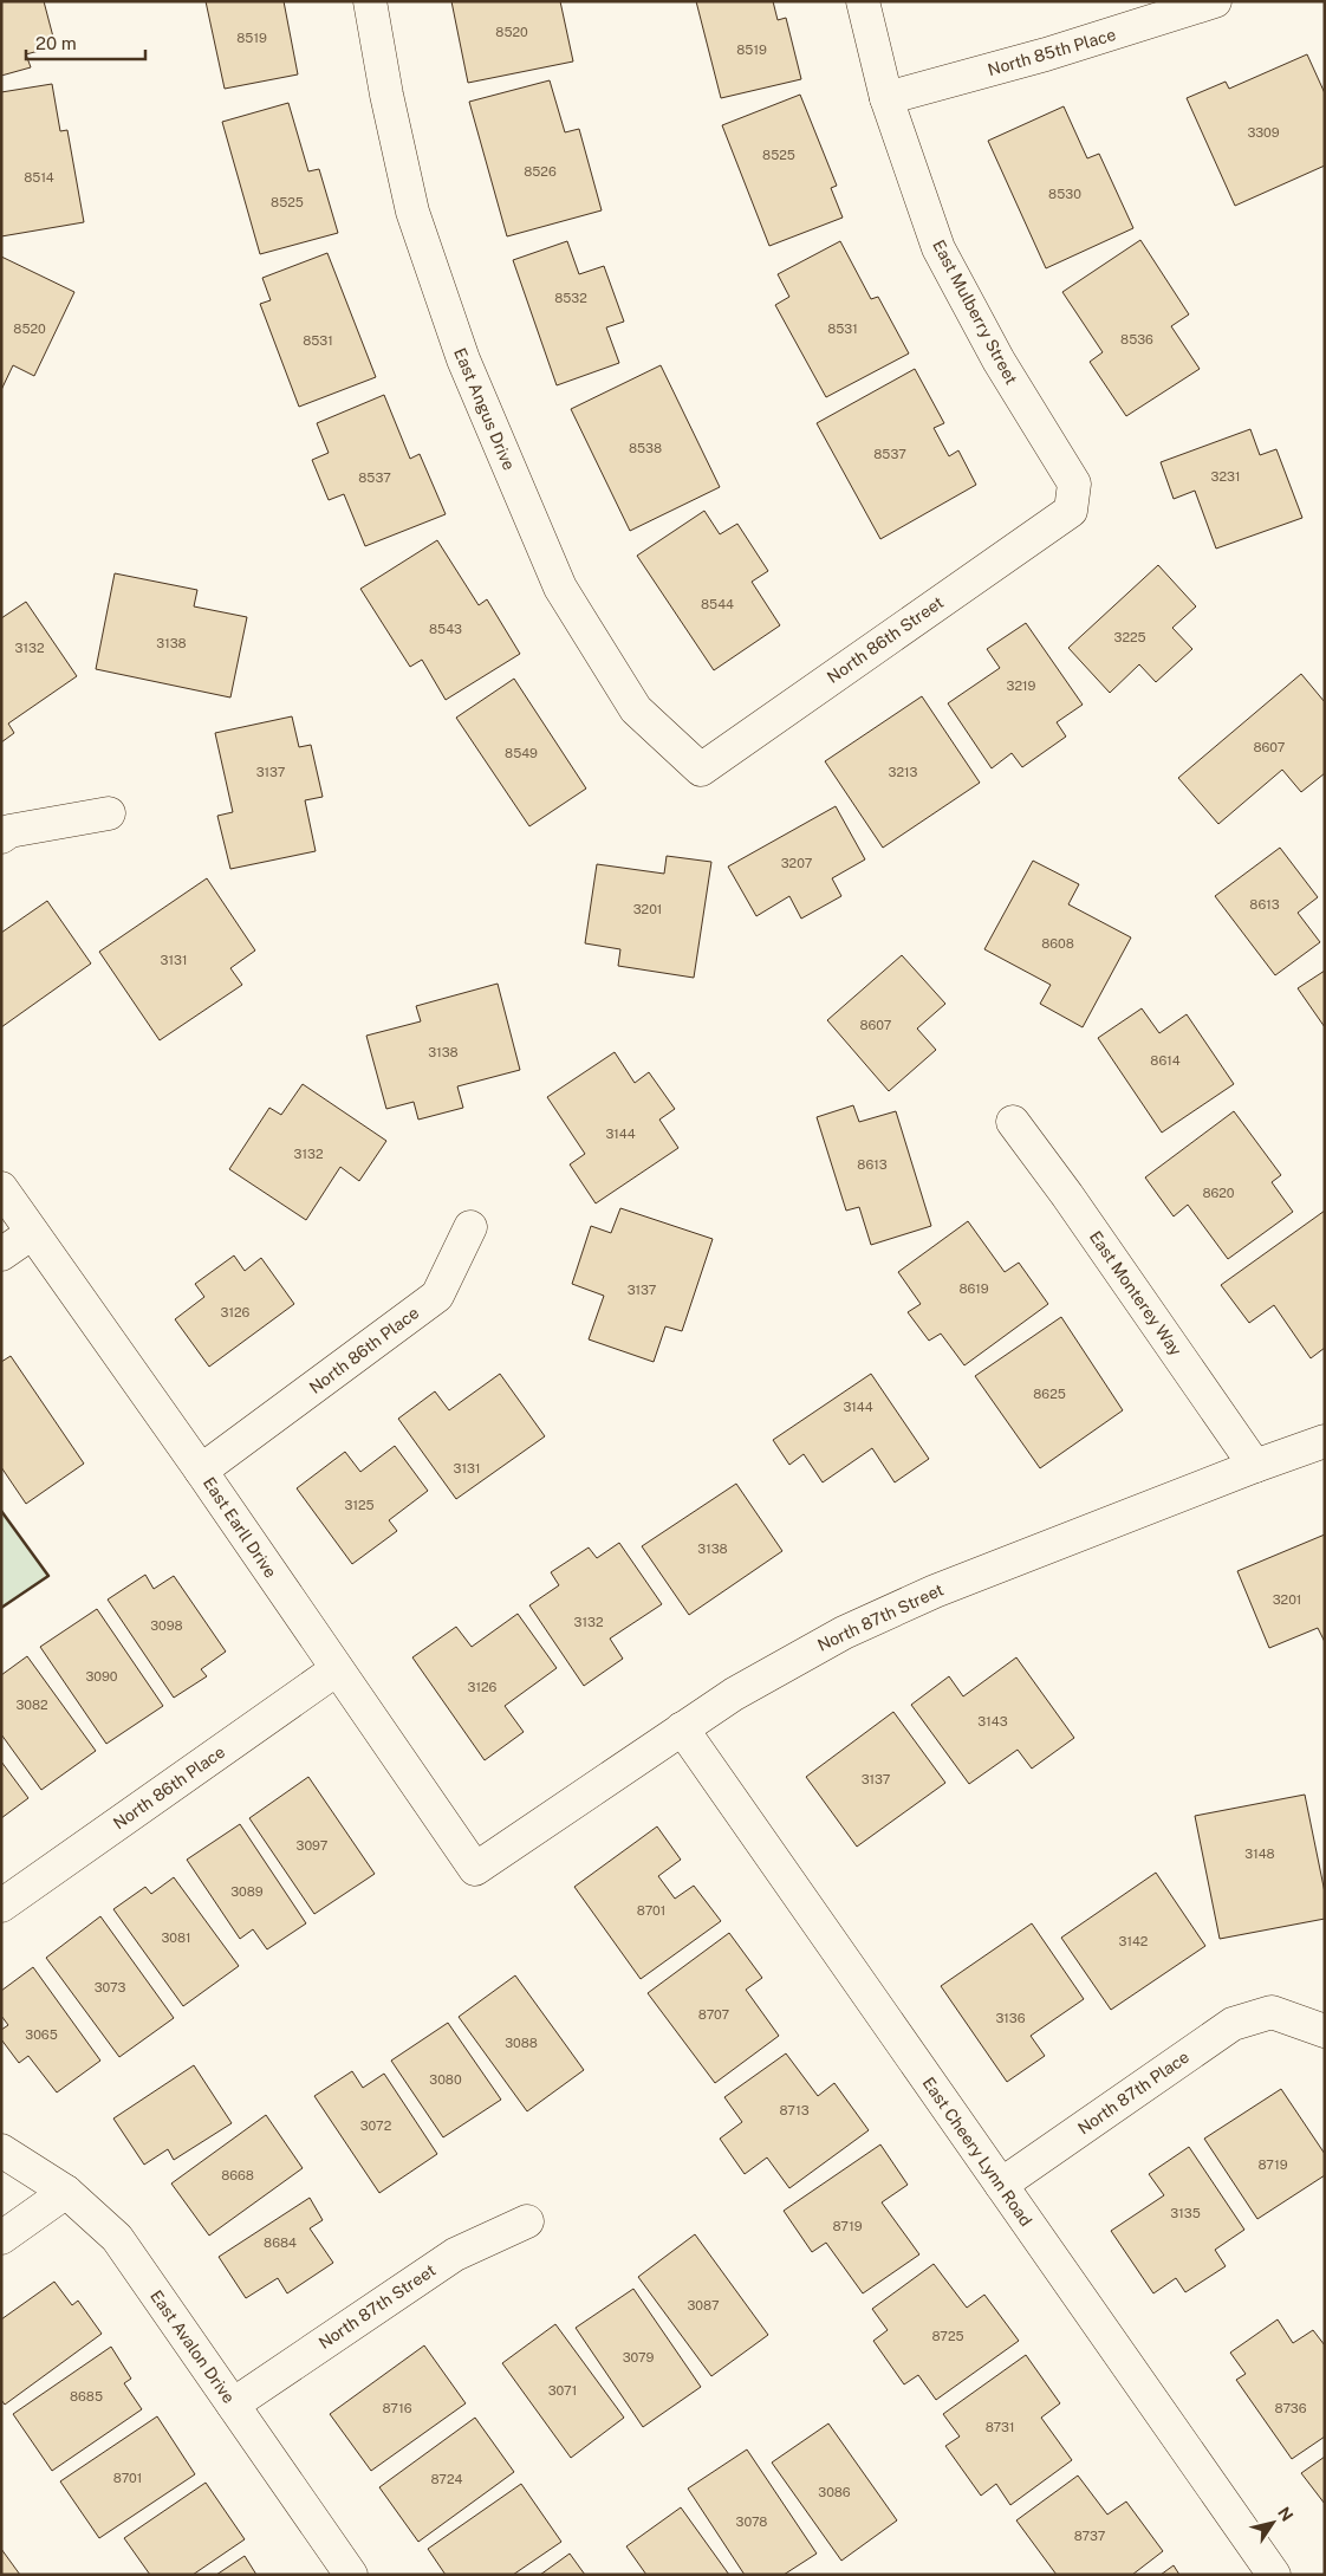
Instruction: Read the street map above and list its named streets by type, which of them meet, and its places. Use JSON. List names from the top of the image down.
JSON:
{
  "streets": {
    "street": [
      "North 85th Place",
      "East Mulberry Street",
      "East Angus Drive",
      "North 86th Street",
      "East Monterey Way",
      "North 86th Place",
      "East Earll Drive",
      "North 87th Street",
      "North 87th Place",
      "East Cheery Lynn Road",
      "East Avalon Drive"
    ]
  },
  "crossings": [
    ["North 85th Place", "East Mulberry Street"],
    ["East Mulberry Street", "North 86th Street"],
    ["East Angus Drive", "North 86th Street"],
    ["East Monterey Way", "North 87th Street"],
    ["North 86th Place", "East Earll Drive"],
    ["East Earll Drive", "North 87th Street"],
    ["North 87th Street", "East Cheery Lynn Road"],
    ["North 87th Street", "East Avalon Drive"],
    ["North 87th Place", "East Cheery Lynn Road"]
  ],
  "house_numbers": [
    "8520",
    "8519",
    "8519",
    "3309",
    "8525",
    "8526",
    "8514",
    "8530",
    "8525",
    "8532",
    "8520",
    "8531",
    "8536",
    "8531",
    "8538",
    "8537",
    "3231",
    "8537",
    "8544",
    "8543",
    "3225",
    "3138",
    "3132",
    "3219",
    "8607",
    "8549",
    "3137",
    "3213",
    "3207",
    "8613",
    "3201",
    "8608",
    "3131",
    "8607",
    "3138",
    "8614",
    "3144",
    "3132",
    "8613",
    "8620",
    "8619",
    "3137",
    "3126",
    "8625",
    "3144",
    "3131",
    "3125",
    "3138",
    "3201",
    "3132",
    "3098",
    "3090",
    "3126",
    "3082",
    "3143",
    "3137",
    "3097",
    "3148",
    "3089",
    "8701",
    "3081",
    "3142",
    "3073",
    "8707",
    "3136",
    "3065",
    "3088",
    "3080",
    "8713",
    "3072",
    "8719",
    "8668",
    "3135",
    "8719",
    "8684",
    "3087",
    "8725",
    "3079",
    "3071",
    "8685",
    "8716",
    "8736",
    "8731",
    "8701",
    "8724",
    "3086",
    "3078",
    "8737"
  ],
  "scale_bar": "20 m",
  "north": "top right"
}
